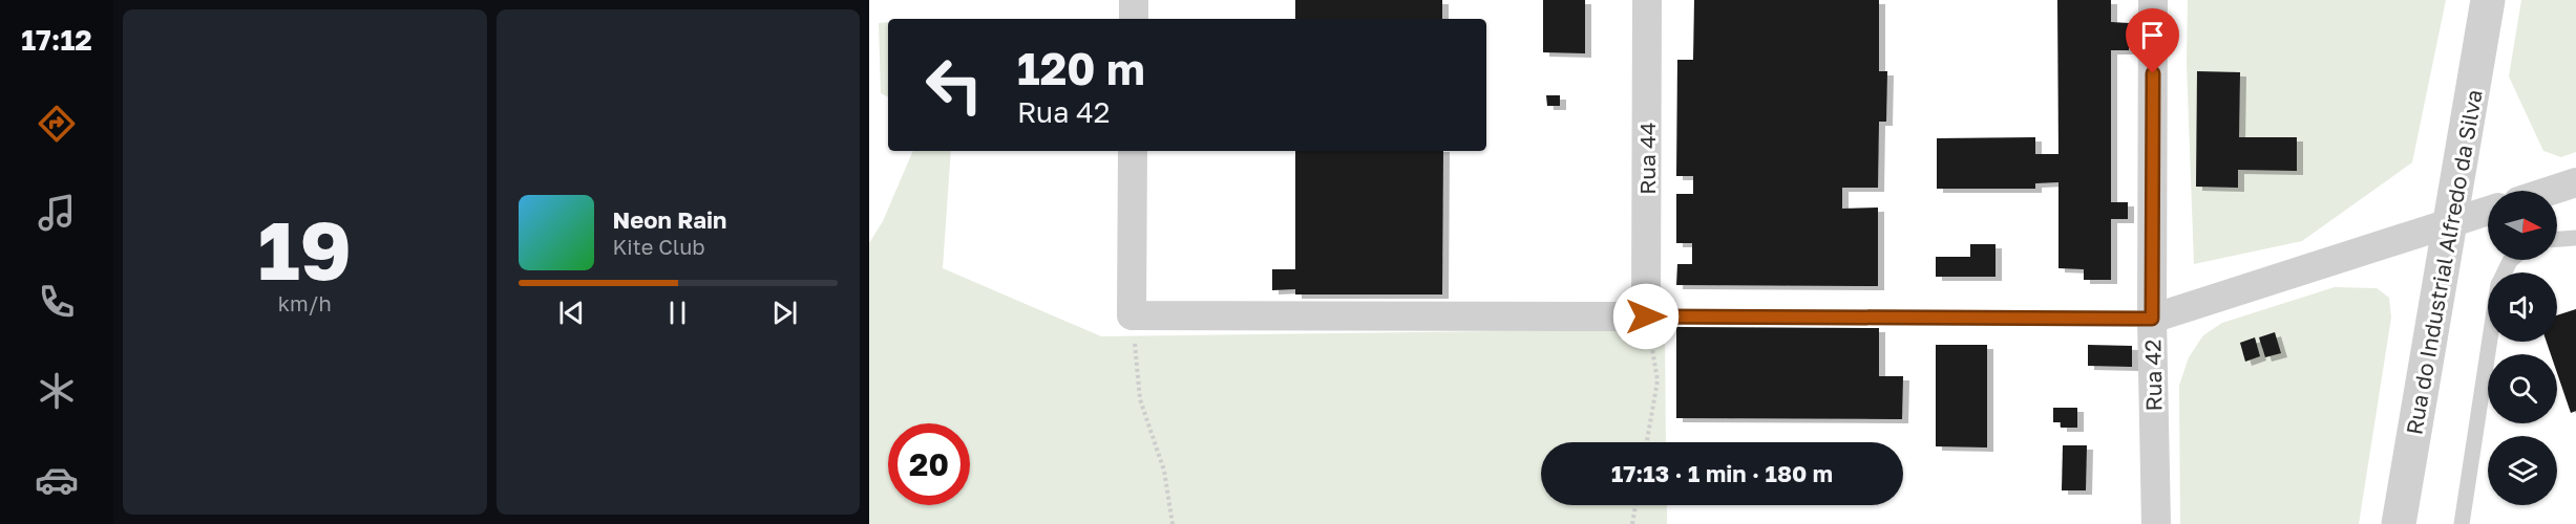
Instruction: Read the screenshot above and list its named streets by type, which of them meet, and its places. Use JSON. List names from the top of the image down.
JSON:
{
  "streets": {
    "street": ["Rua 44", "Rua do Industrial Alfredo da Silva", "Rua 42"]
  },
  "north": "right",
  "page": {
    "tabs": "17:12",
    "tile": ["19", "km/h"],
    "turn": ["120 m", "Rua 42"],
    "song": ["Neon Rain", "Kite Club"],
    "limit": "20",
    "trip": "17:13 · 1 min · 180 m"
  }
}
